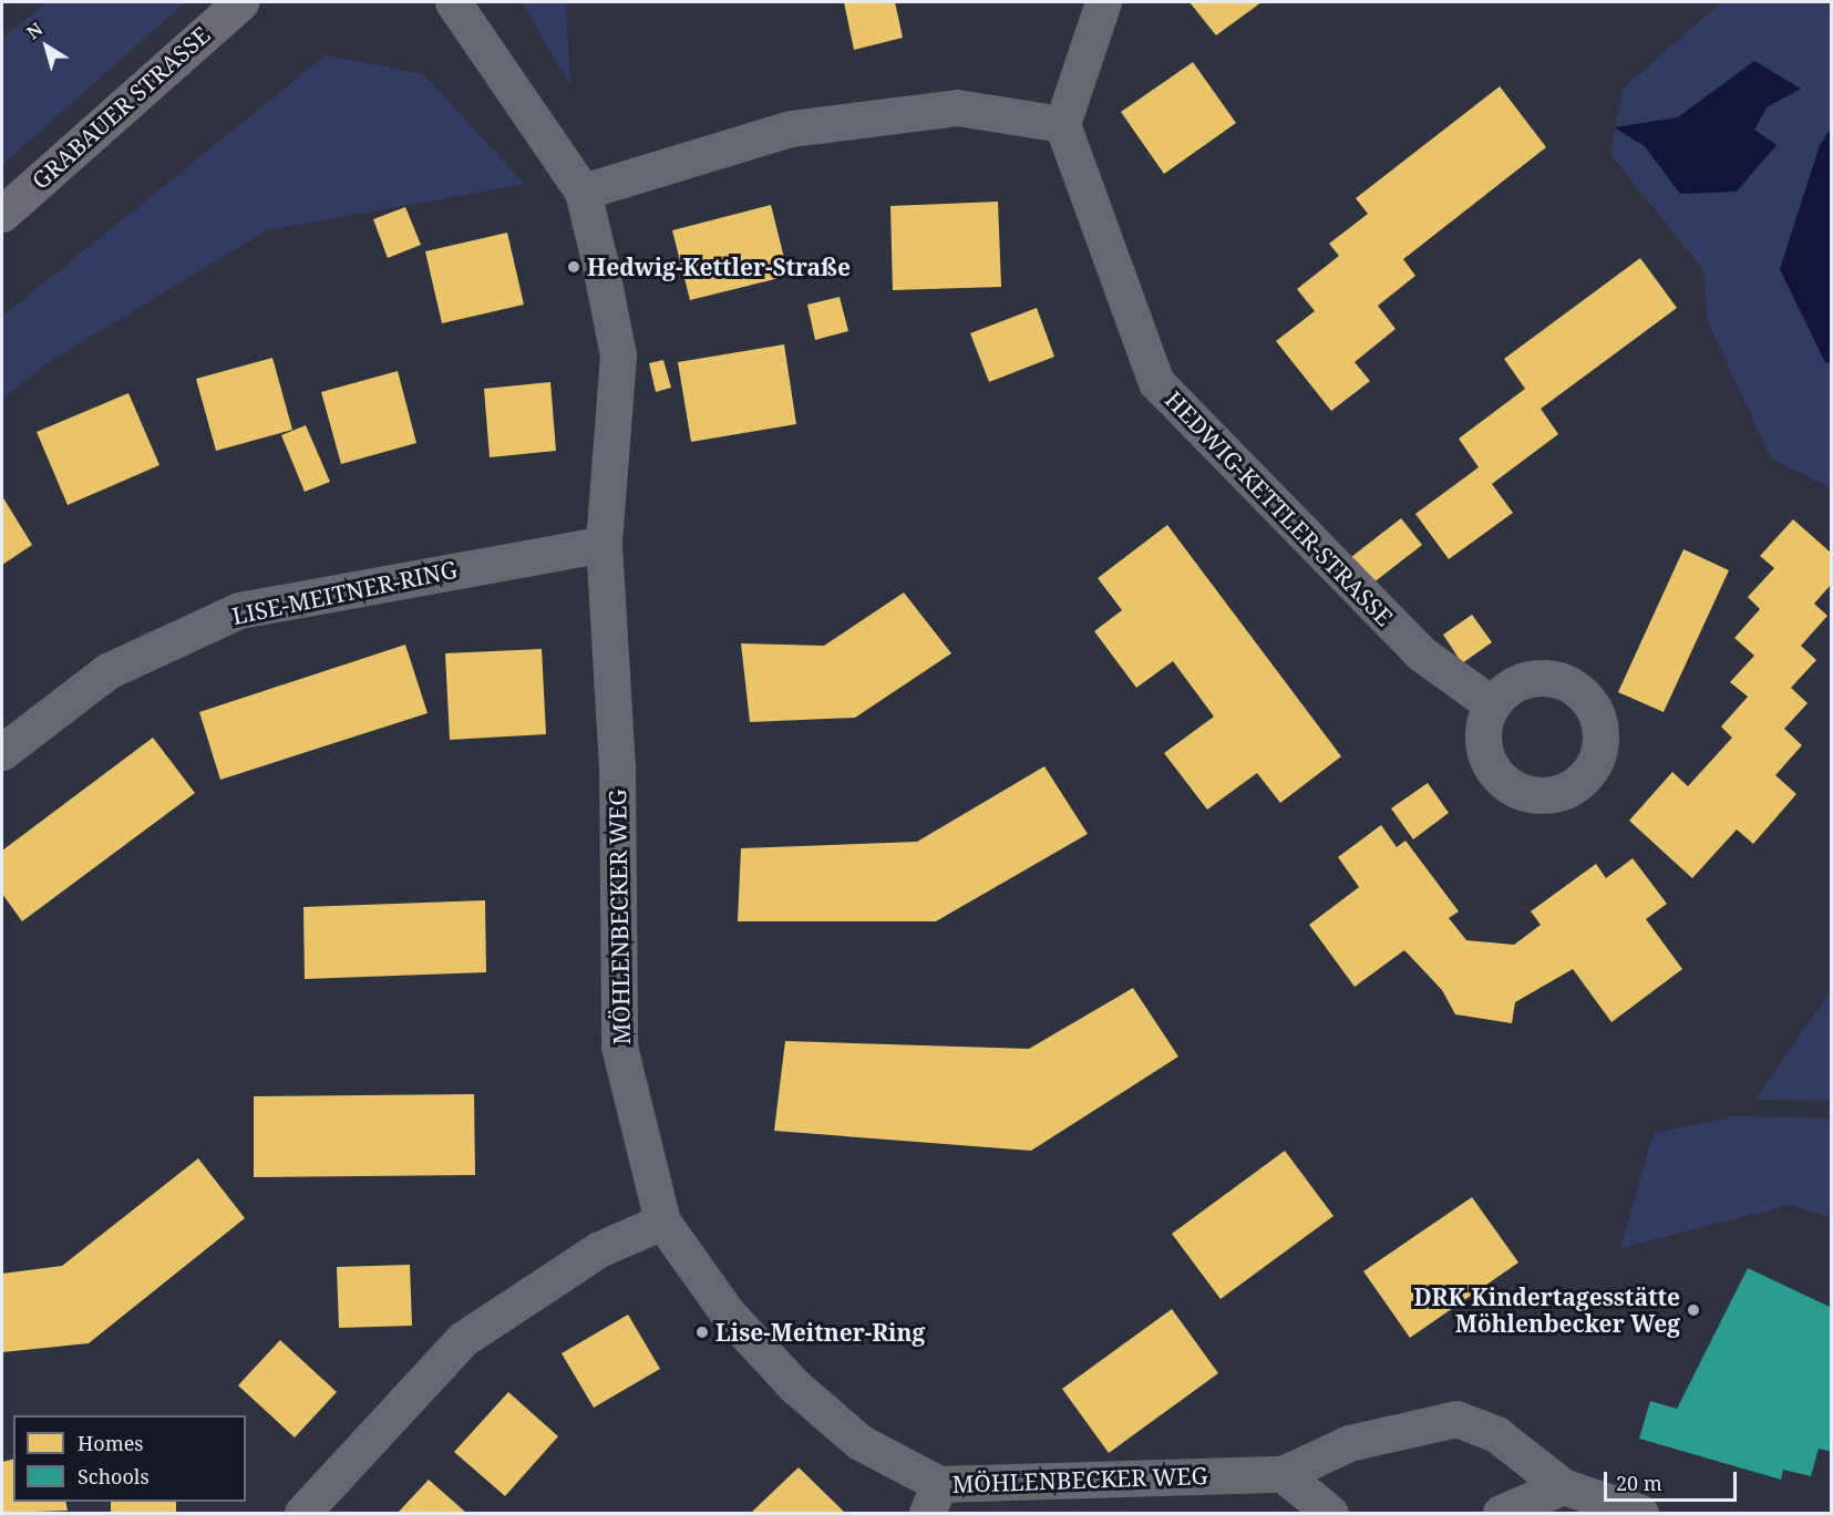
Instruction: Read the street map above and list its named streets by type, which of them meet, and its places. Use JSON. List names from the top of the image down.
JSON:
{
  "streets": {
    "main road": ["GRABAUER STRASSE"],
    "street": ["HEDWIG-KETTLER-STRASSE", "LISE-MEITNER-RING", "MÖHLENBECKER WEG"]
  },
  "crossings": [
    ["LISE-MEITNER-RING", "MÖHLENBECKER WEG"]
  ],
  "places": ["Hedwig-Kettler-Straße", "DRK Kindertagesstätte Möhlenbecker Weg", "Lise-Meitner-Ring"],
  "legend": ["Homes", "Schools"],
  "scale_bar": "20 m",
  "north": "top left"
}
